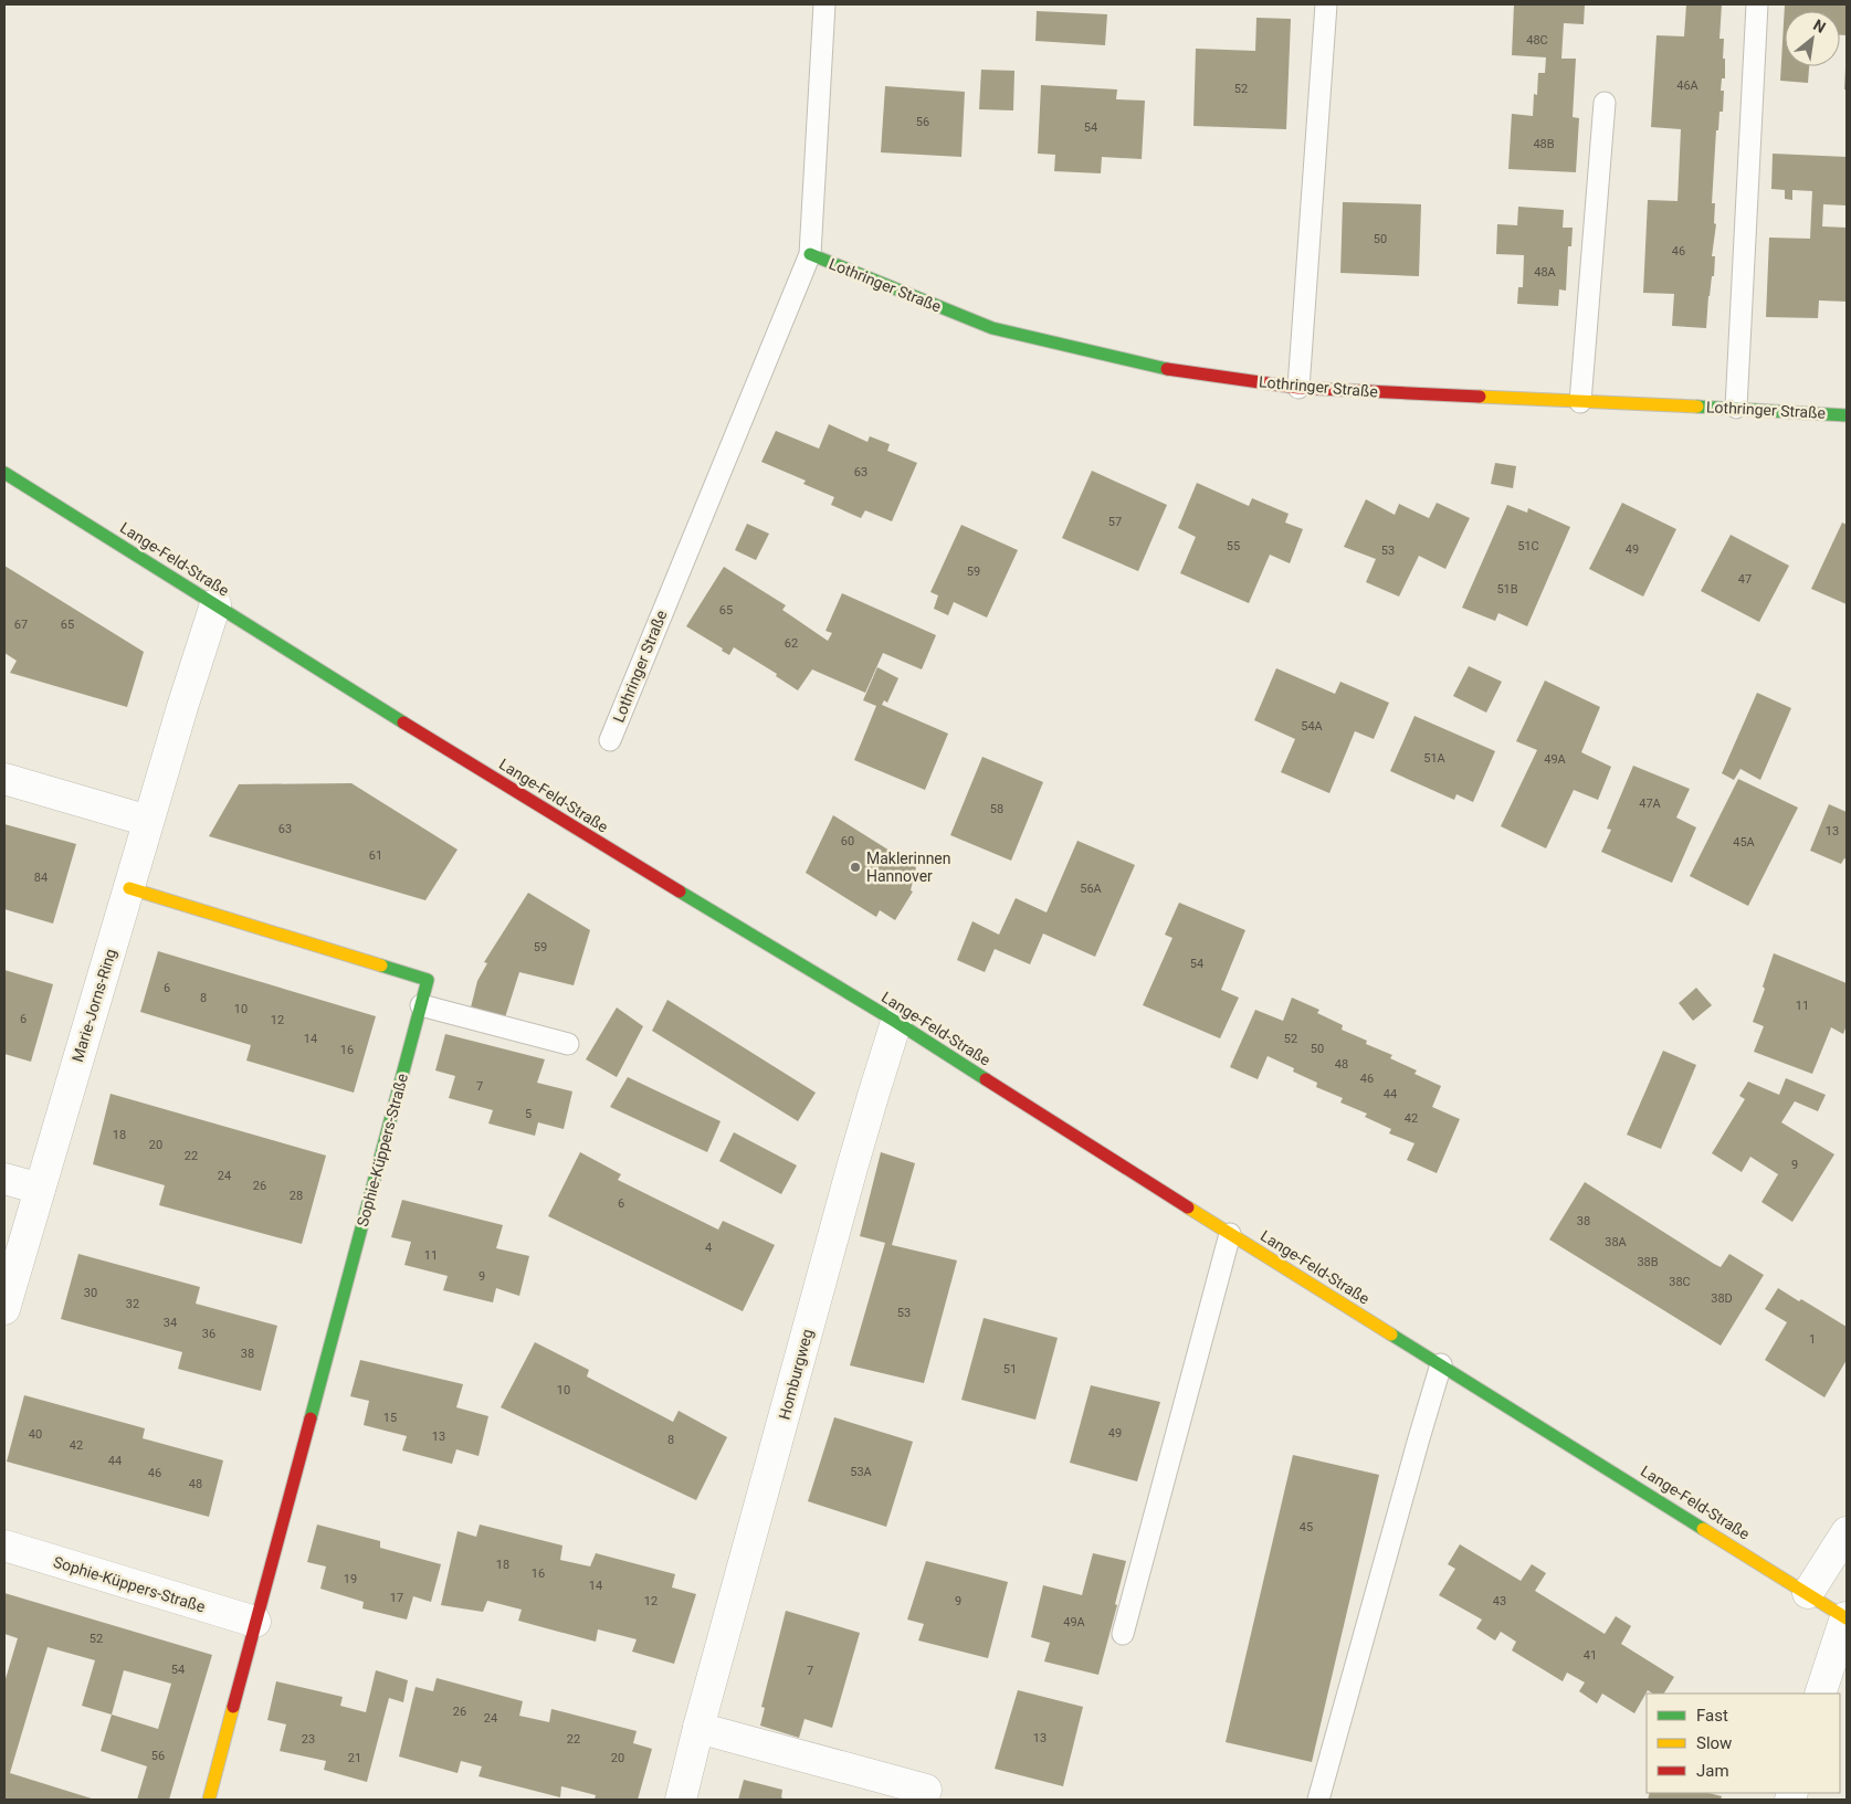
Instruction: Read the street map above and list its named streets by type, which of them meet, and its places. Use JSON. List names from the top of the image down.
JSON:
{
  "streets": {
    "street": [
      "Lothringer Straße",
      "Lange-Feld-Straße",
      "Marie-Jorns-Ring",
      "Sophie-Küppers-Straße",
      "Homburgweg"
    ]
  },
  "crossings": [
    ["Lange-Feld-Straße", "Marie-Jorns-Ring"],
    ["Lange-Feld-Straße", "Homburgweg"],
    ["Marie-Jorns-Ring", "Sophie-Küppers-Straße"]
  ],
  "places": ["Maklerinnen Hannover"],
  "house_numbers": [
    "48C",
    "46A",
    "52",
    "56",
    "54",
    "48B",
    "50",
    "46",
    "48A",
    "63",
    "57",
    "55",
    "51C",
    "49",
    "53",
    "59",
    "47",
    "51B",
    "65",
    "67",
    "65",
    "62",
    "54A",
    "51A",
    "49A",
    "47A",
    "58",
    "63",
    "13",
    "60",
    "45A",
    "61",
    "84",
    "56A",
    "59",
    "54",
    "6",
    "8",
    "11",
    "10",
    "6",
    "12",
    "14",
    "52",
    "50",
    "16",
    "48",
    "46",
    "7",
    "44",
    "5",
    "42",
    "18",
    "20",
    "22",
    "9",
    "24",
    "26",
    "28",
    "6",
    "38",
    "38A",
    "4",
    "11",
    "38B",
    "9",
    "38C",
    "30",
    "38D",
    "32",
    "53",
    "34",
    "36",
    "1",
    "38",
    "51",
    "10",
    "15",
    "49",
    "40",
    "13",
    "8",
    "42",
    "44",
    "53A",
    "46",
    "48",
    "45",
    "18",
    "16",
    "19",
    "14",
    "17",
    "12",
    "9",
    "43",
    "49A",
    "52",
    "41",
    "54",
    "7",
    "26",
    "24",
    "13",
    "23",
    "22",
    "56",
    "21",
    "20"
  ],
  "legend": ["Fast", "Slow", "Jam"],
  "north": "top right"
}
